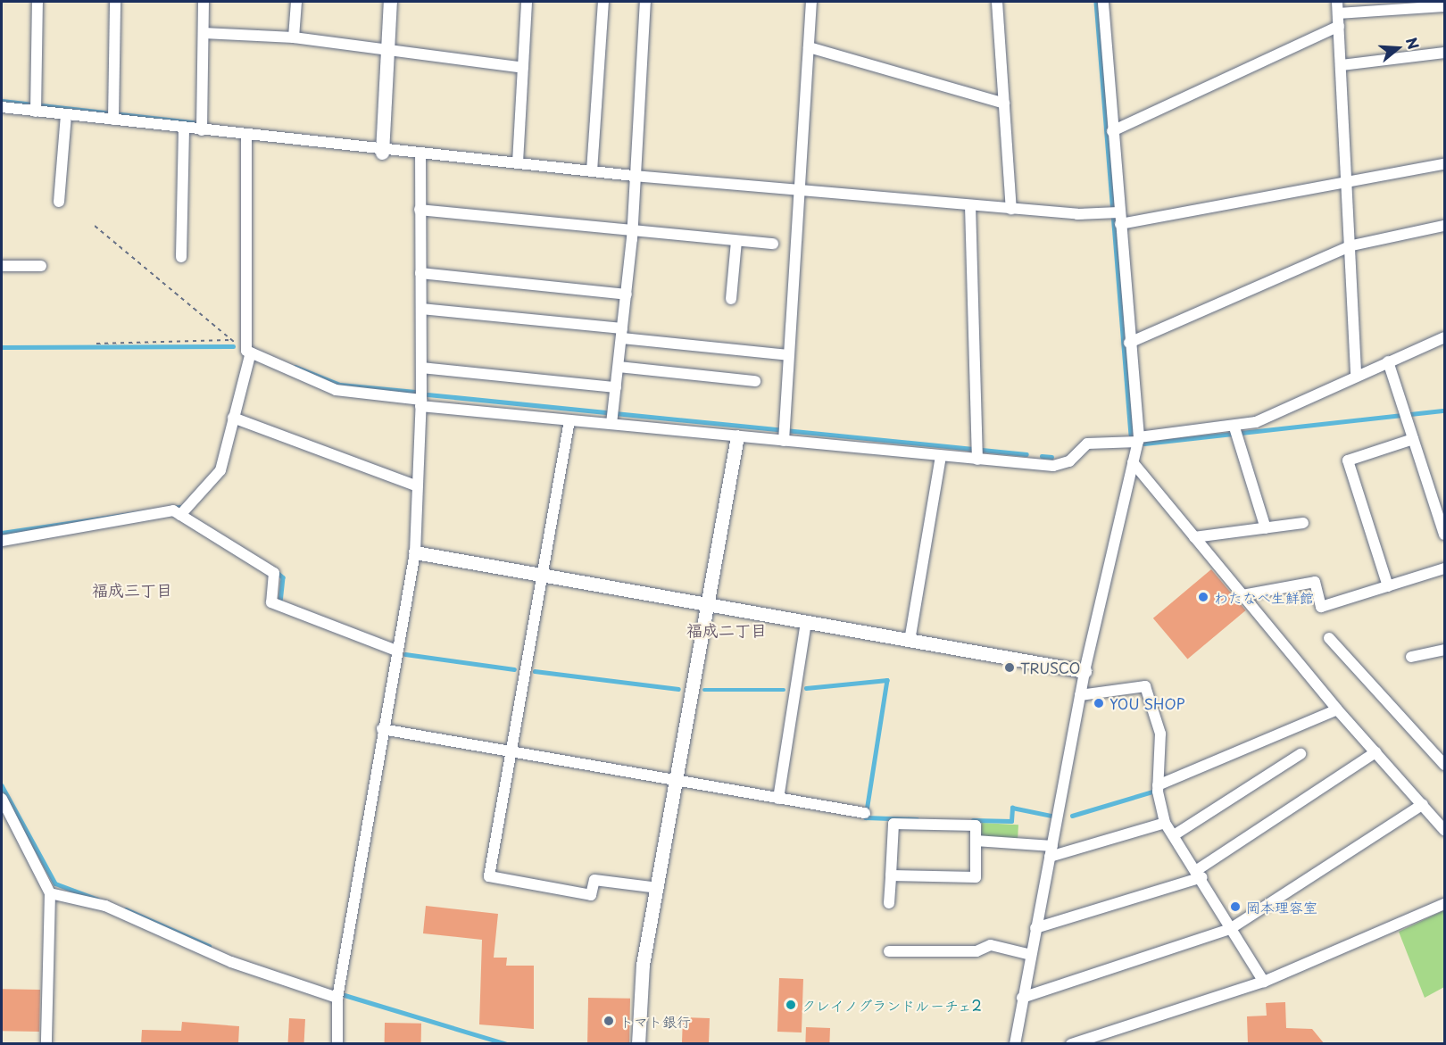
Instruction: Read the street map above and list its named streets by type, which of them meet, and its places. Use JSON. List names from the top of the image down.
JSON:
{
  "districts": ["福成三丁目", "福成二丁目"],
  "places": [
    "わたなべ生鮮館",
    "TRUSCO",
    "YOU SHOP",
    "岡本理容室",
    "クレイノグランドルーチェ2",
    "トマト銀行"
  ],
  "north": "right"
}
